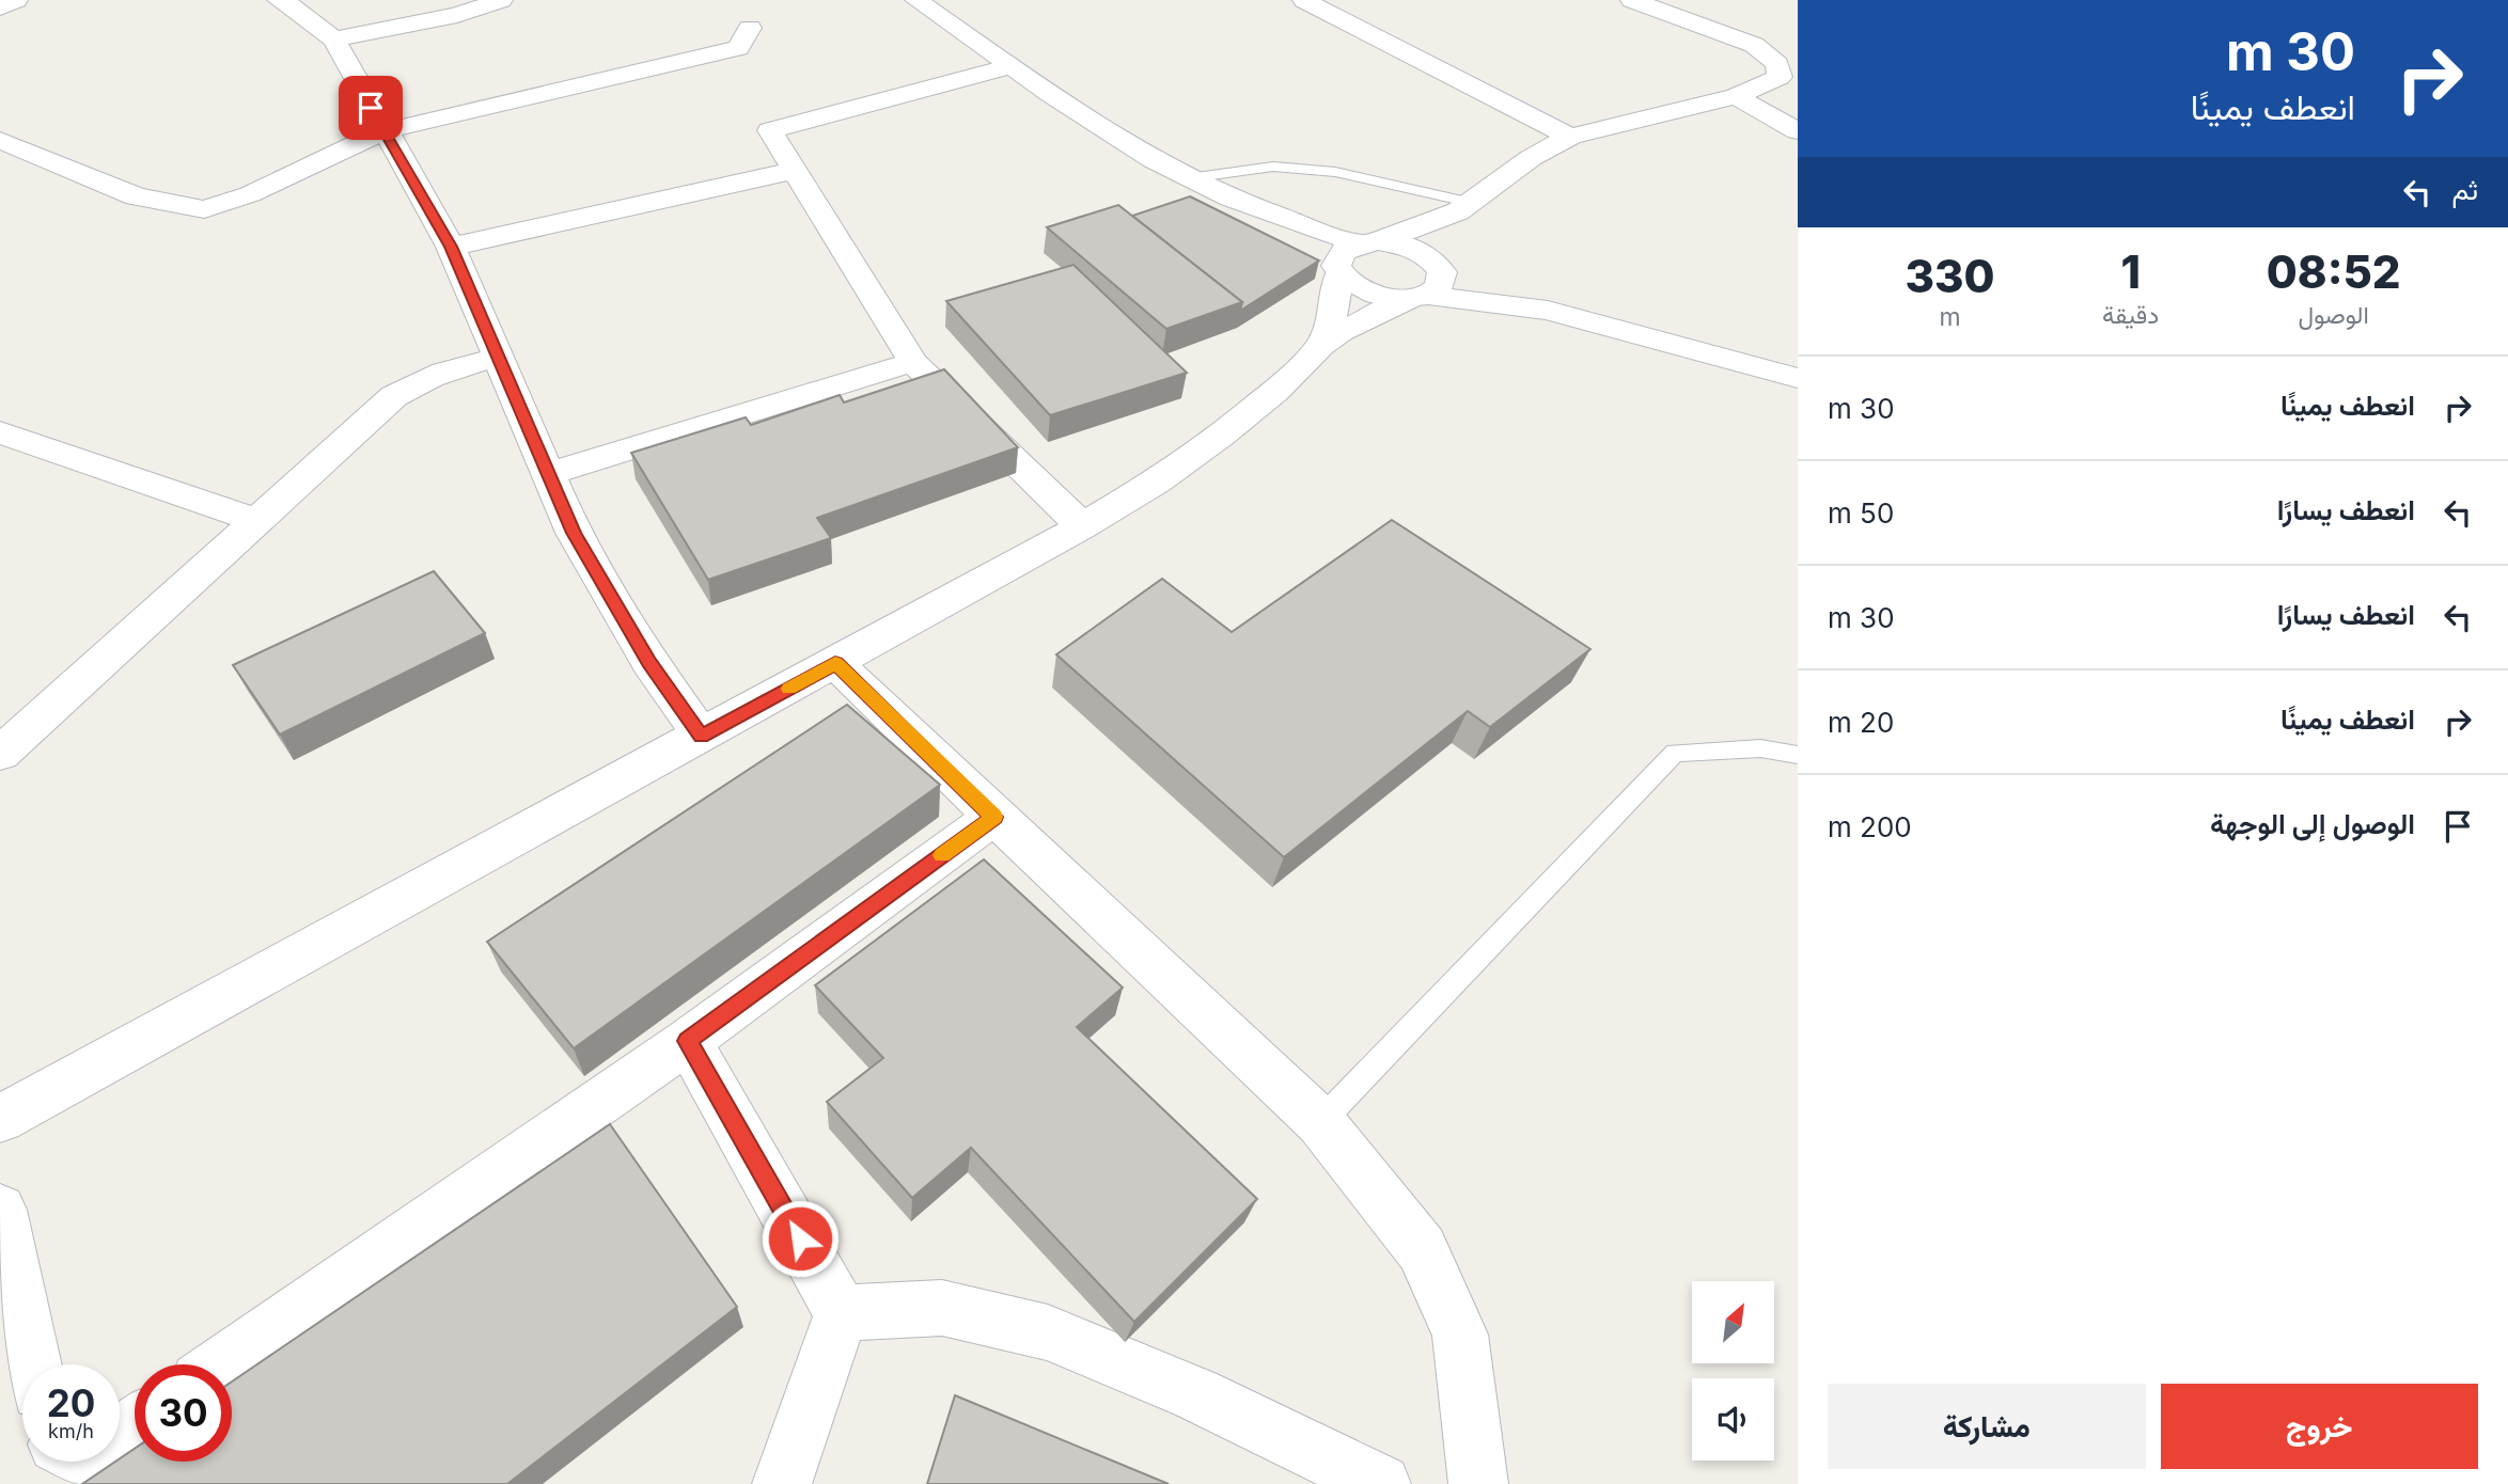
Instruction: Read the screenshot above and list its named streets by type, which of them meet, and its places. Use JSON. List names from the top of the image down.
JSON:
{
  "north": "top right",
  "page": {
    "turn": ["30 m", "انعطف يمينًا"],
    "then": "ثم",
    "eta": [
      "08:52",
      "الوصول",
      "1",
      "دقيقة",
      "330",
      "m"
    ],
    "list": [
      {
        "name": "انعطف يمينًا",
        "value": "30 m"
      },
      {
        "name": "انعطف يسارًا",
        "value": "50 m"
      },
      {
        "name": "انعطف يسارًا",
        "value": "30 m"
      },
      {
        "name": "انعطف يمينًا",
        "value": "20 m"
      },
      {
        "name": "الوصول إلى الوجهة",
        "value": "200 m"
      }
    ],
    "speed": "20 km/h",
    "limit": "30",
    "buttons": ["خروج", "مشاركة"]
  }
}
